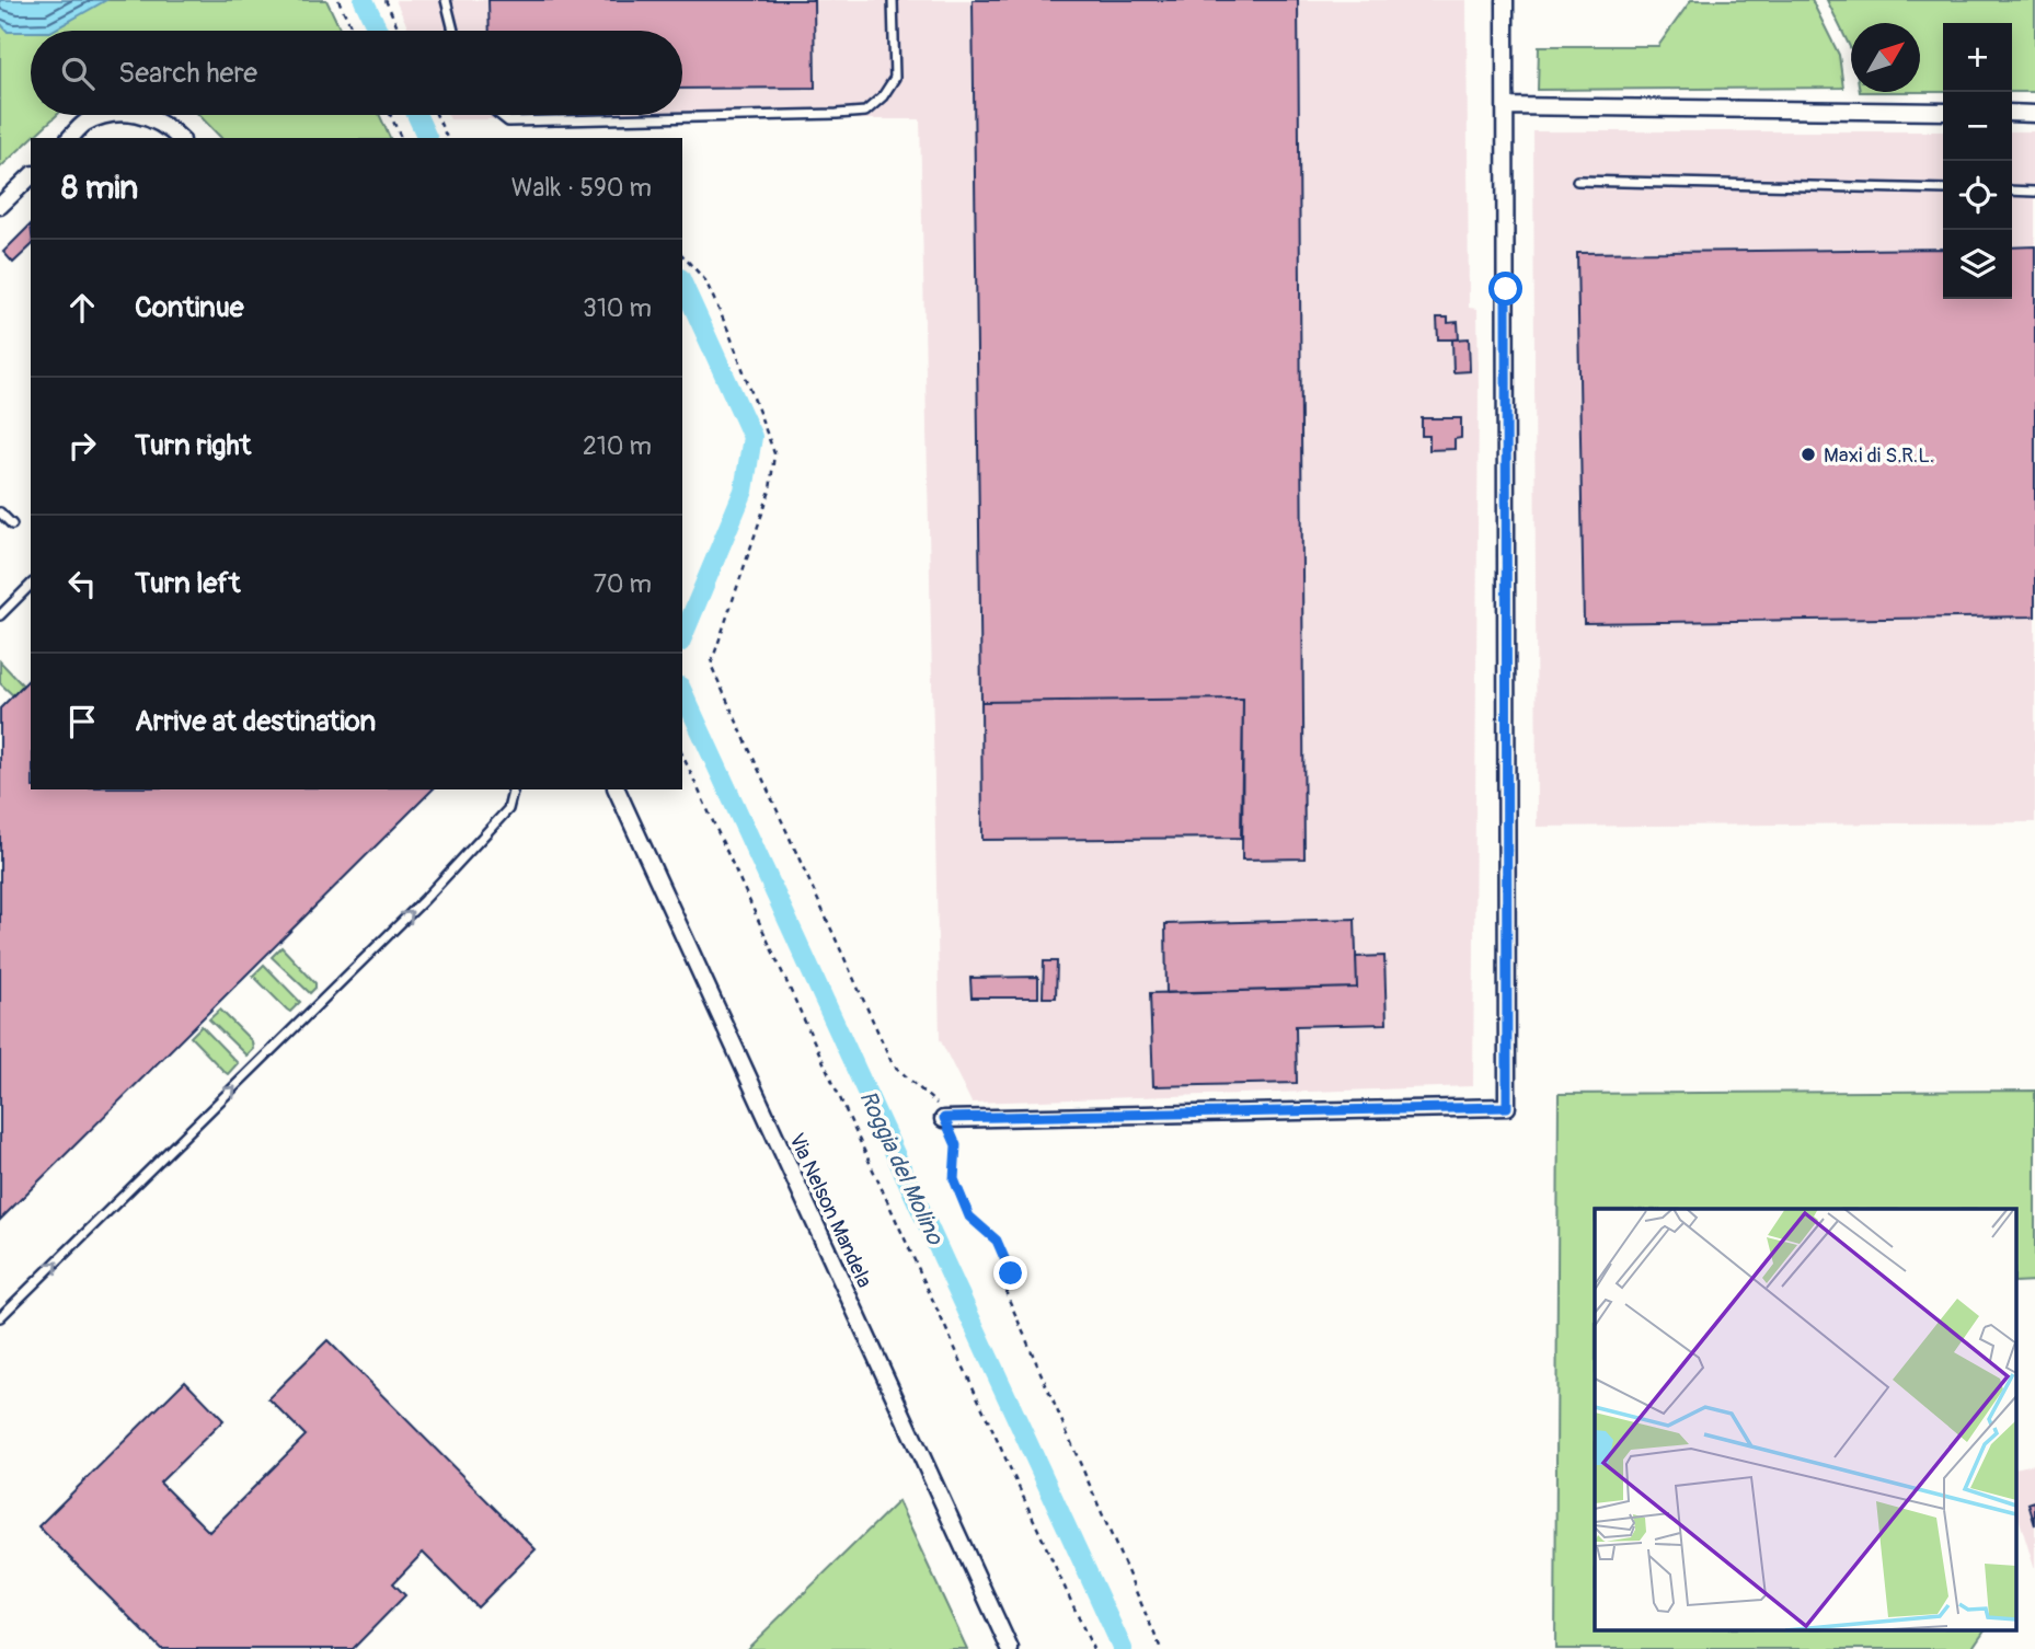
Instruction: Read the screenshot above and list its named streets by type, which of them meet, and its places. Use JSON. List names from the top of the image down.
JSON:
{
  "streets": {
    "street": ["Via Nelson Mandela"]
  },
  "water": ["Roggia del Molino"],
  "places": ["Maxi di S.R.L."],
  "north": "top right",
  "page": {
    "map_buttons": ["+", "−"],
    "search": "Search here",
    "heading": ["8 min", "Walk · 590 m"],
    "list": [
      ["Continue", "310 m"],
      ["Turn right", "210 m"],
      ["Turn left", "70 m"],
      "Arrive at destination"
    ]
  }
}
